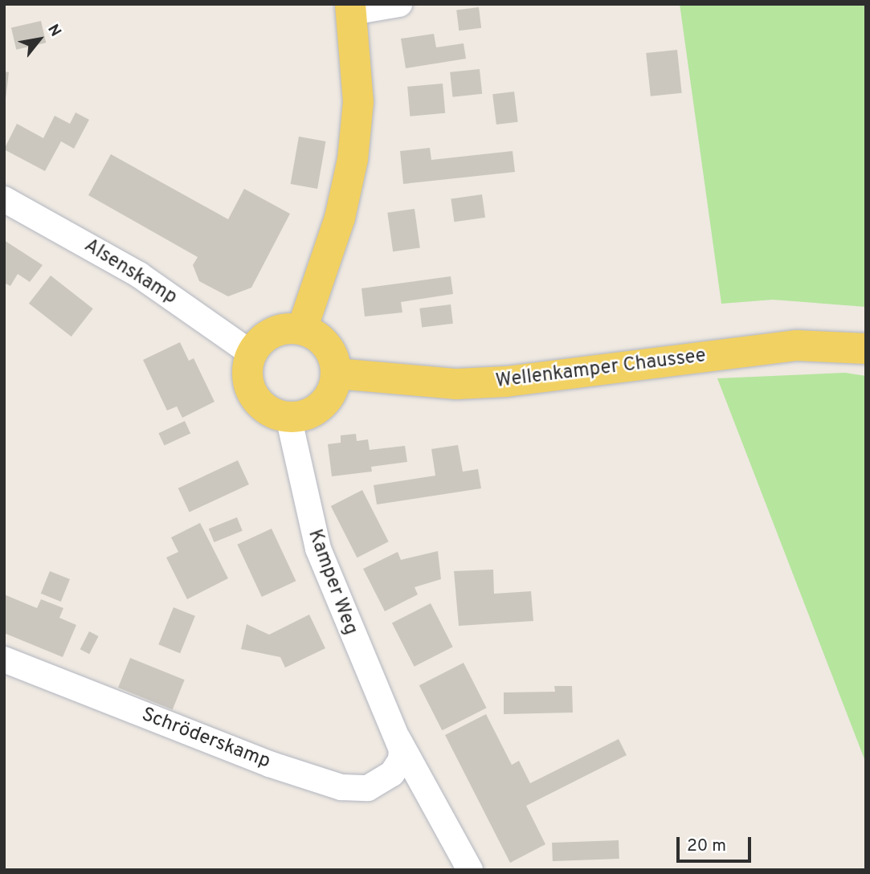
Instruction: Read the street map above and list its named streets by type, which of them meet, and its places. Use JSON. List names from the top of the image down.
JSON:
{
  "streets": {
    "main road": ["Wellenkamper Chaussee"],
    "street": ["Alsenskamp", "Kamper Weg", "Schröderskamp"]
  },
  "crossings": [
    ["Alsenskamp", "Wellenkamper Chaussee"],
    ["Alsenskamp", "Kamper Weg"],
    ["Wellenkamper Chaussee", "Kamper Weg"],
    ["Kamper Weg", "Schröderskamp"]
  ],
  "scale_bar": "20 m",
  "north": "top right"
}
